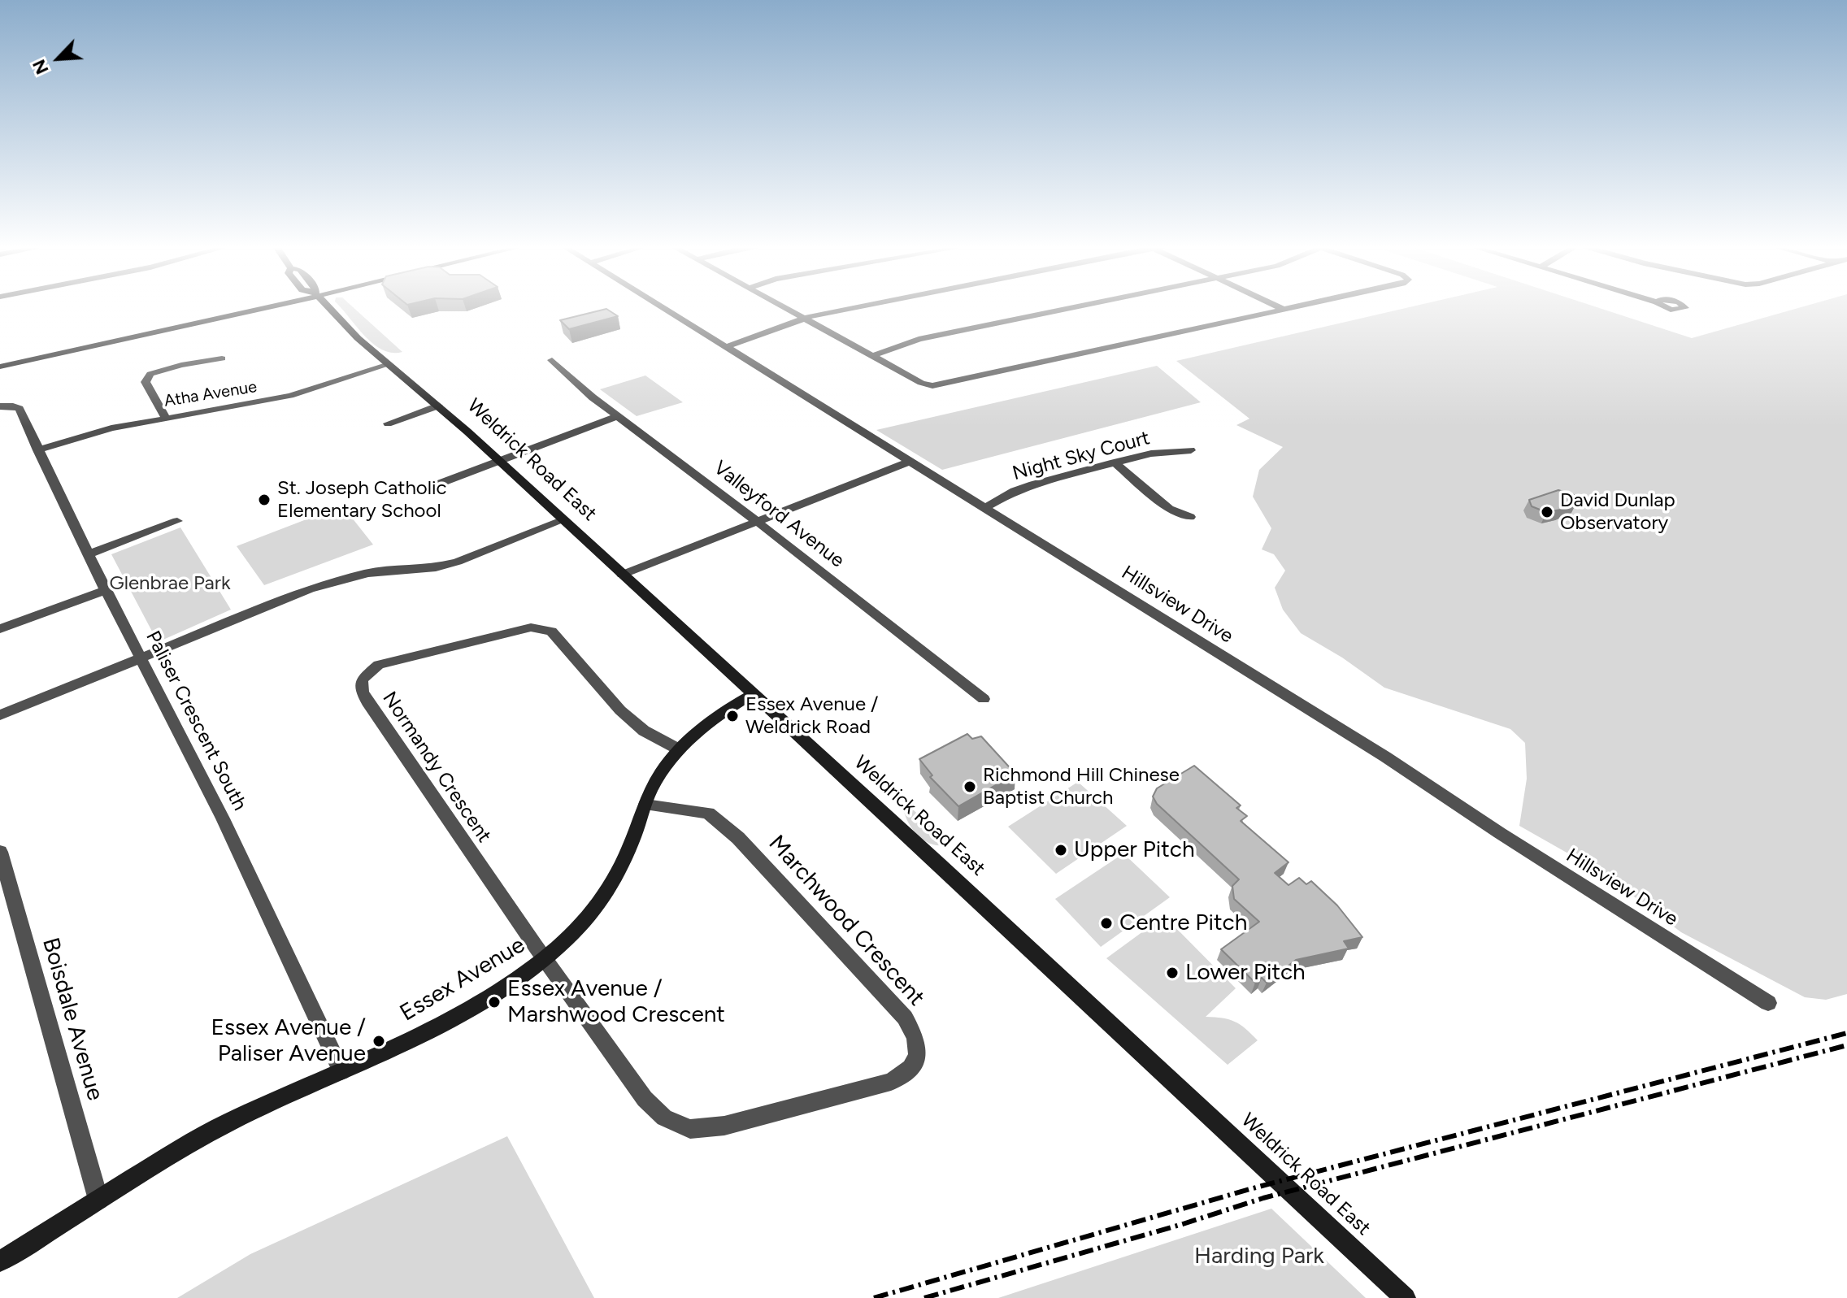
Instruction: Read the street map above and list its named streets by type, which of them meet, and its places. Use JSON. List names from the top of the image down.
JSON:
{
  "streets": {
    "street": [
      "Atha Avenue",
      "Night Sky Court",
      "Weldrick Road East",
      "Valleyford Avenue",
      "Hillsview Drive",
      "Paliser Crescent South",
      "Normandy Crescent",
      "Marchwood Crescent",
      "Essex Avenue",
      "Boisdale Avenue"
    ]
  },
  "crossings": [
    ["Atha Avenue", "Weldrick Road East"],
    ["Atha Avenue", "Paliser Crescent South"],
    ["Night Sky Court", "Hillsview Drive"],
    ["Weldrick Road East", "Essex Avenue"],
    ["Paliser Crescent South", "Essex Avenue"],
    ["Normandy Crescent", "Marchwood Crescent"],
    ["Normandy Crescent", "Essex Avenue"],
    ["Marchwood Crescent", "Essex Avenue"],
    ["Essex Avenue", "Boisdale Avenue"]
  ],
  "parks": ["Glenbrae Park", "Harding Park"],
  "places": [
    "St. Joseph Catholic Elementary School",
    "David Dunlap Observatory",
    "Essex Avenue / Weldrick Road",
    "Richmond Hill Chinese Baptist Church",
    "Upper Pitch",
    "Centre Pitch",
    "Lower Pitch",
    "Essex Avenue / Marshwood Crescent",
    "Essex Avenue / Paliser Avenue"
  ],
  "north": "bottom left"
}
